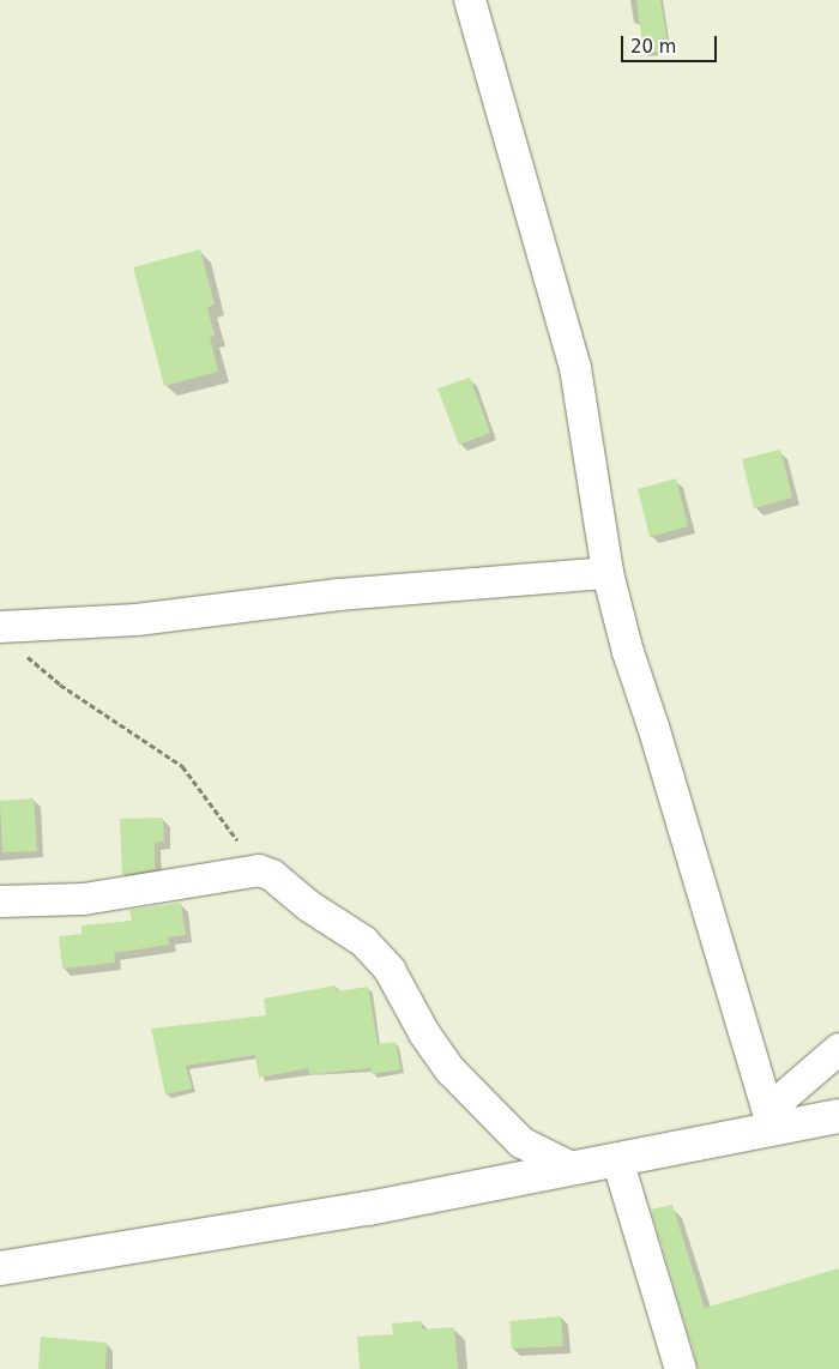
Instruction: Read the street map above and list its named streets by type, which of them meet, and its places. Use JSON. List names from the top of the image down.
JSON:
{
  "scale_bar": "20 m"
}
